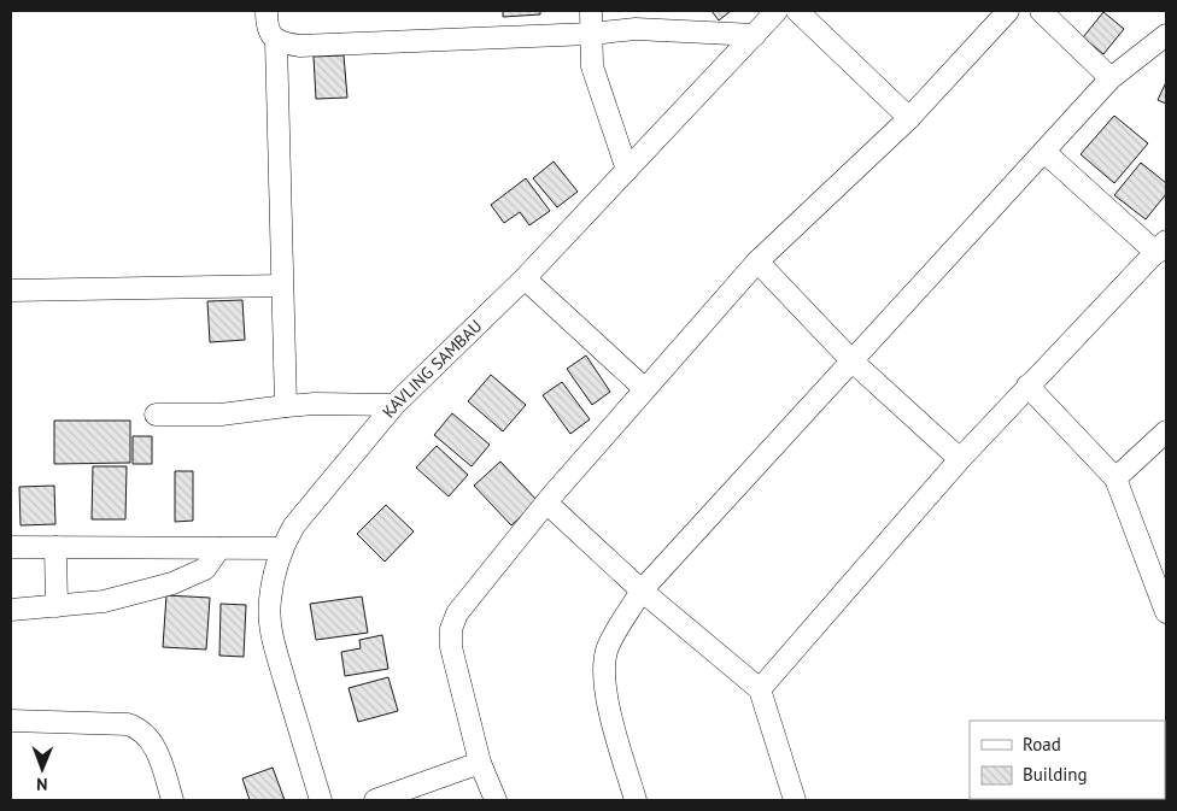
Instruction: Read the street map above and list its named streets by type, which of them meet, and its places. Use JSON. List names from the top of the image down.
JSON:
{
  "streets": {
    "street": ["KAVLING SAMBAU"]
  },
  "legend": ["Road", "Building"],
  "north": "bottom"
}
